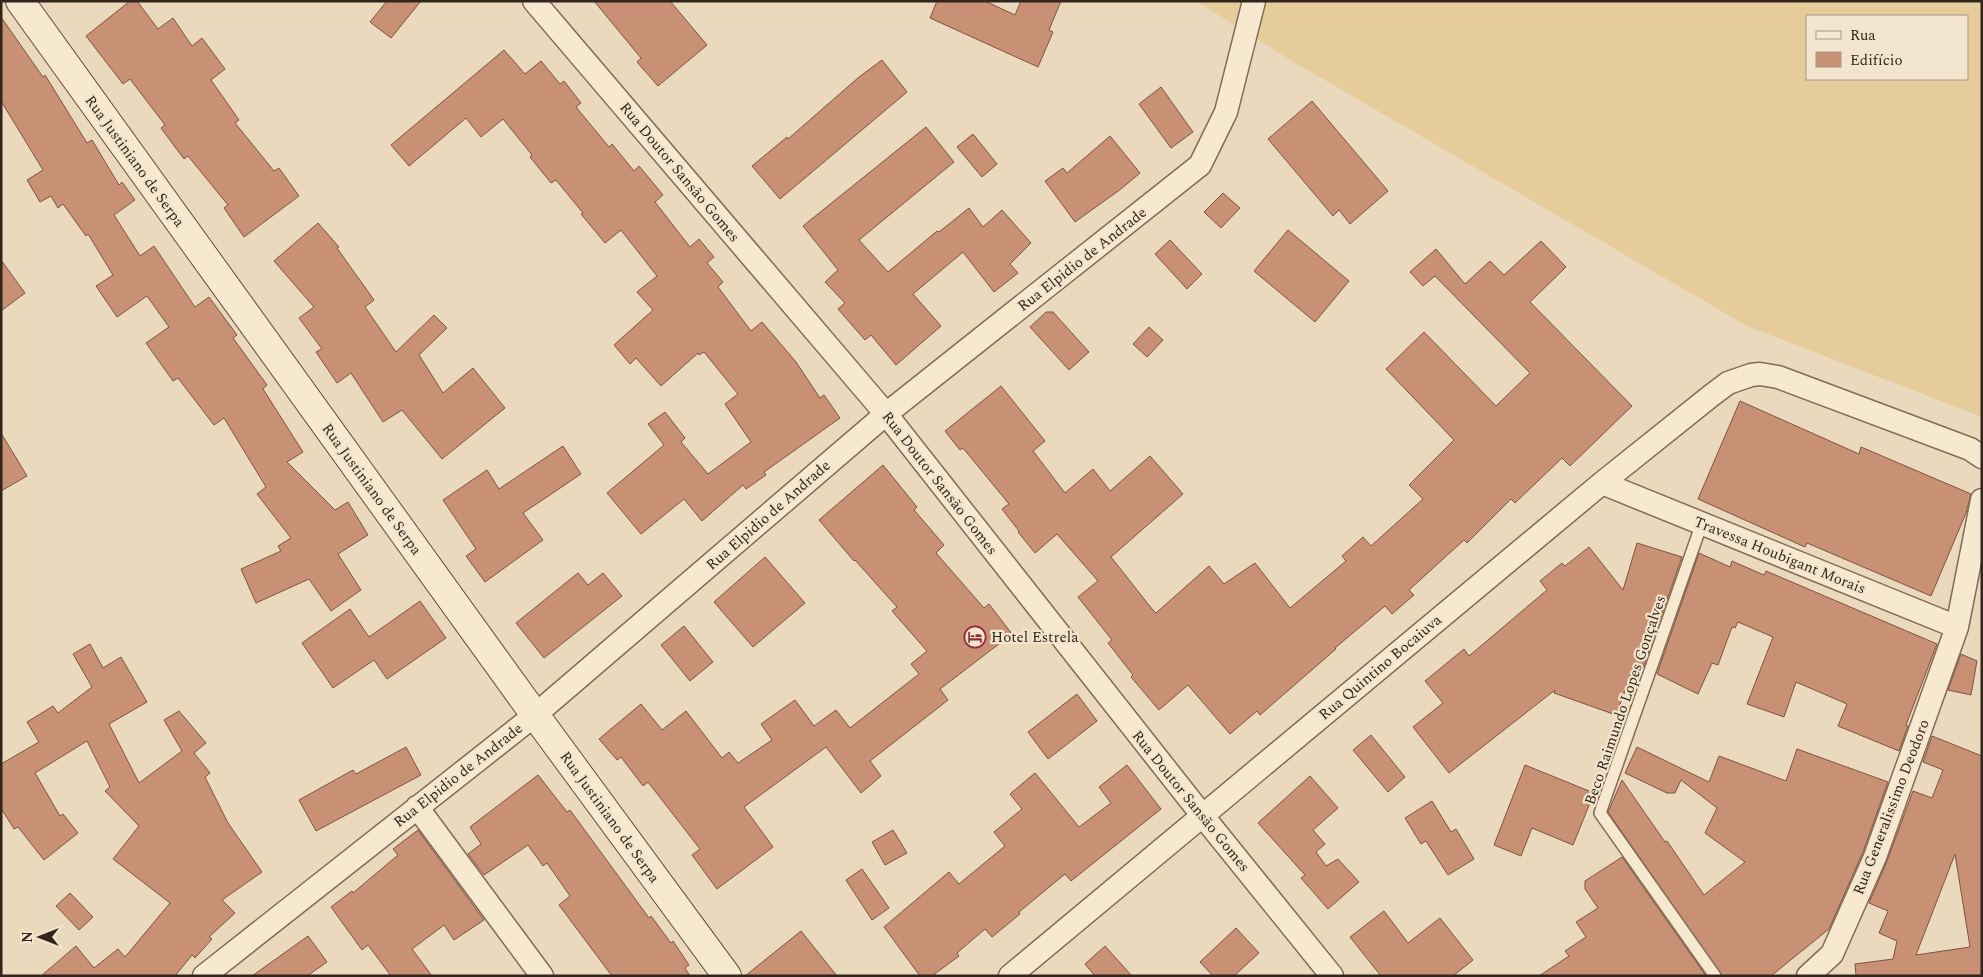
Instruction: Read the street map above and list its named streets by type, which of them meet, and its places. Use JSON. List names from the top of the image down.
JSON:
{
  "streets": {
    "main road": ["Rua Justiniano de Serpa"],
    "street": [
      "Rua Doutor Sansão Gomes",
      "Rua Elpidio de Andrade",
      "Travessa Houbigant Morais",
      "Rua Quintino Bocaiuva",
      "Rua Generalissimo Deodoro"
    ],
    "lane": ["Beco Raimundo Lopes Gonçalves"]
  },
  "crossings": [
    ["Rua Justiniano de Serpa", "Rua Elpidio de Andrade"],
    ["Rua Doutor Sansão Gomes", "Rua Elpidio de Andrade"],
    ["Rua Doutor Sansão Gomes", "Rua Quintino Bocaiuva"],
    ["Travessa Houbigant Morais", "Rua Quintino Bocaiuva"],
    ["Travessa Houbigant Morais", "Beco Raimundo Lopes Gonçalves"],
    ["Travessa Houbigant Morais", "Rua Generalissimo Deodoro"]
  ],
  "places": {
    "hotel": ["Hotel Estrela"]
  },
  "legend": ["Rua", "Edifício"],
  "north": "left"
}
